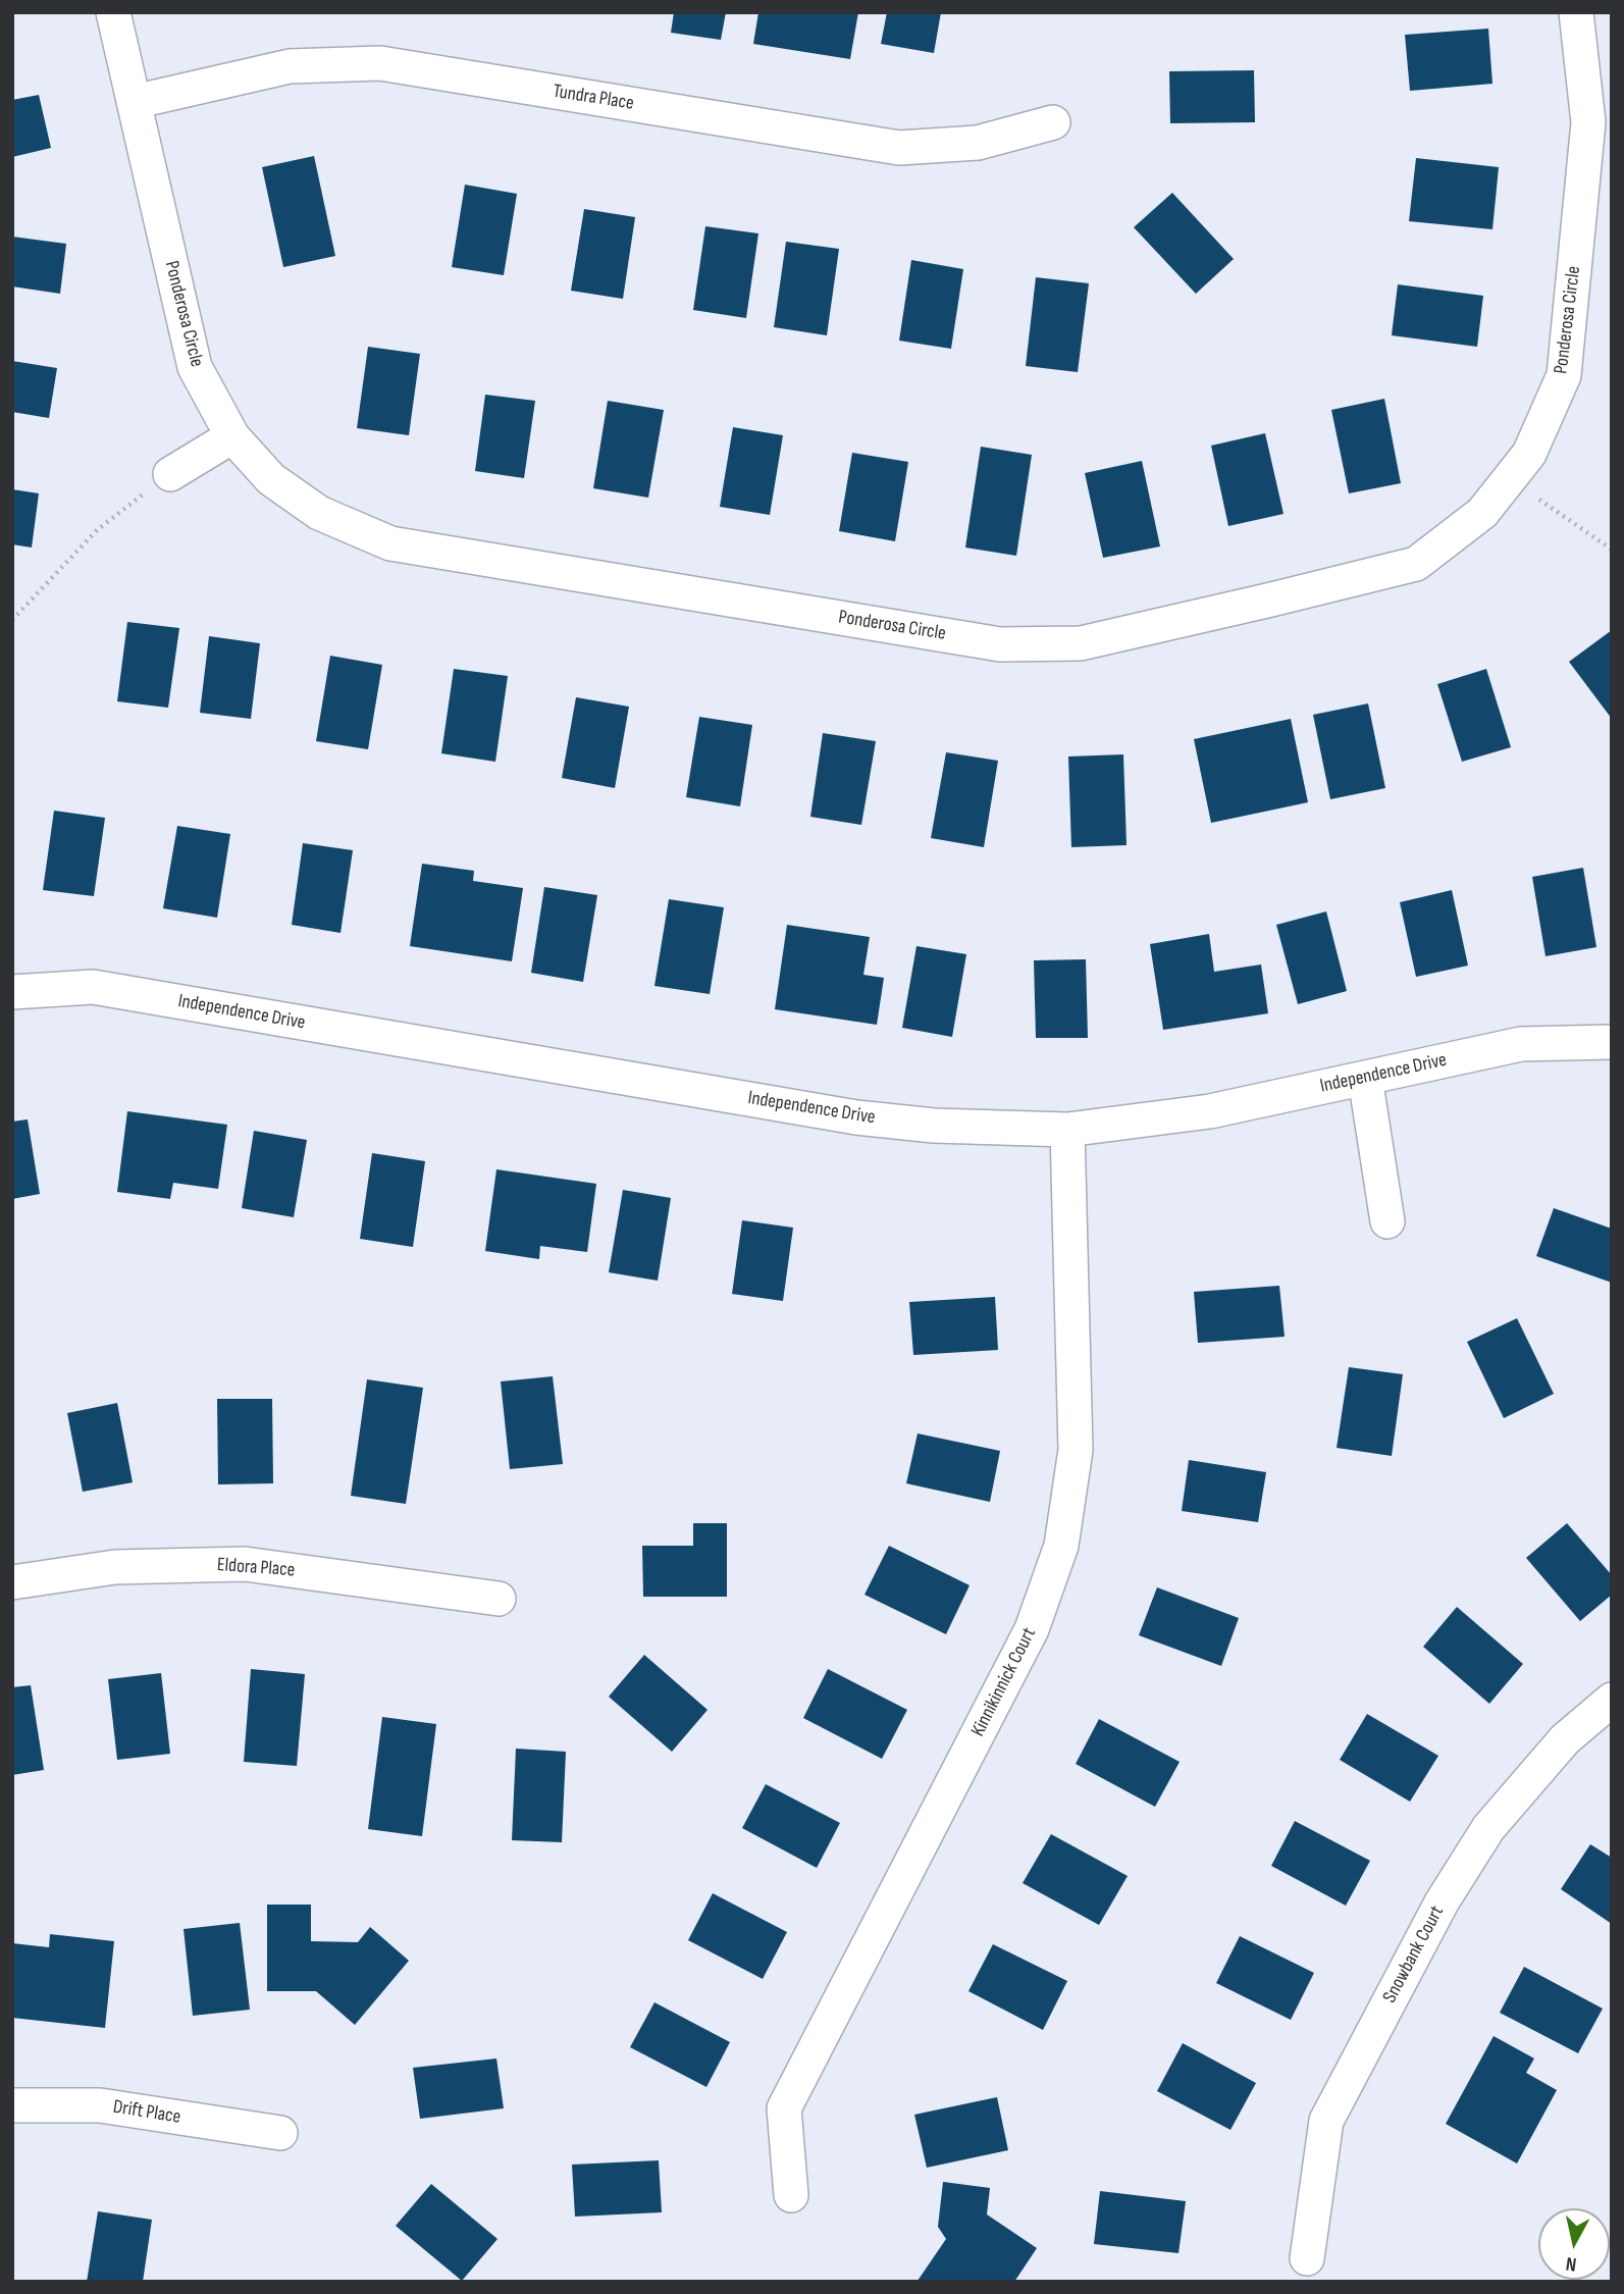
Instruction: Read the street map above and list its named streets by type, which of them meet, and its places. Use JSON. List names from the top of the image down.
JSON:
{
  "streets": {
    "street": [
      "Tundra Place",
      "Ponderosa Circle",
      "Independence Drive",
      "Eldora Place",
      "Kinnikinnick Court",
      "Snowbank Court",
      "Drift Place"
    ]
  },
  "crossings": [
    ["Tundra Place", "Ponderosa Circle"],
    ["Independence Drive", "Kinnikinnick Court"]
  ],
  "north": "bottom"
}
